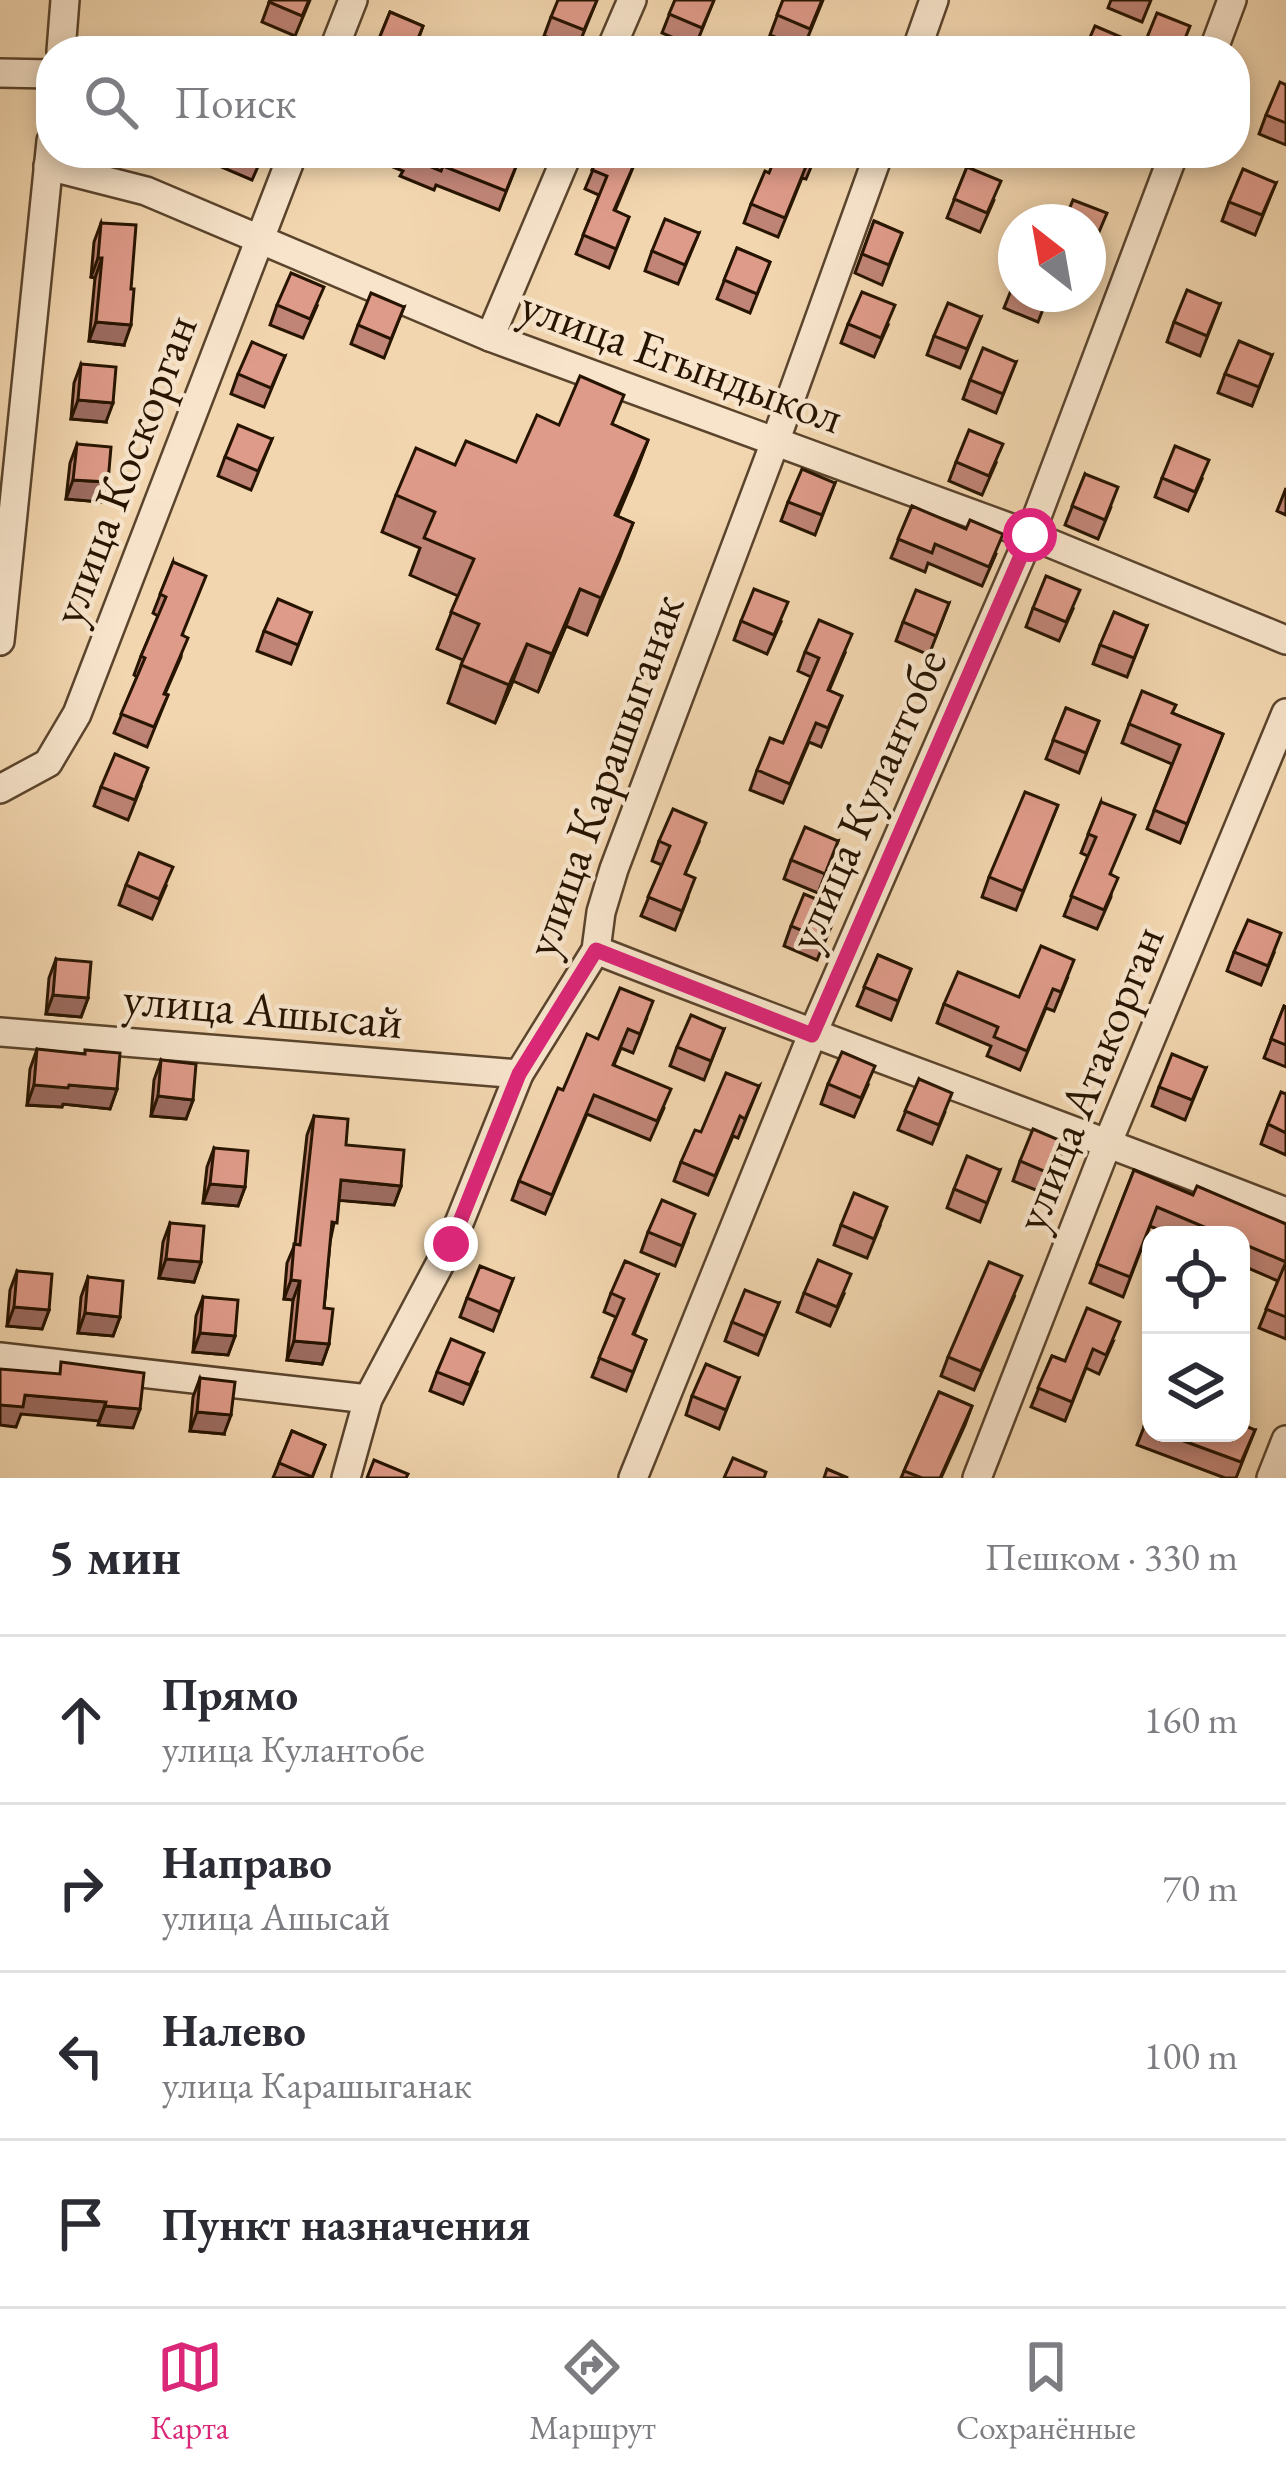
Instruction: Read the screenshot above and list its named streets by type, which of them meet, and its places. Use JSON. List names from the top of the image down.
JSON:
{
  "streets": {
    "street": [
      "улица Егындыкол",
      "улица Коскорган",
      "улица Карашыганак",
      "улица Кулантобе",
      "улица Ашысай",
      "улица Атакорган"
    ]
  },
  "crossings": [
    ["улица Егындыкол", "улица Коскорган"],
    ["улица Егындыкол", "улица Карашыганак"],
    ["улица Егындыкол", "улица Кулантобе"],
    ["улица Карашыганак", "улица Ашысай"]
  ],
  "north": "top left",
  "page": {
    "search": "Поиск",
    "heading": ["5 мин", "Пешком · 330 m"],
    "list": [
      ["Прямо", "улица Кулантобе", "160 m"],
      ["Направо", "улица Ашысай", "70 m"],
      ["Налево", "улица Карашыганак", "100 m"],
      "Пункт назначения"
    ],
    "nav": ["Карта", "Маршрут", "Сохранённые"]
  }
}
